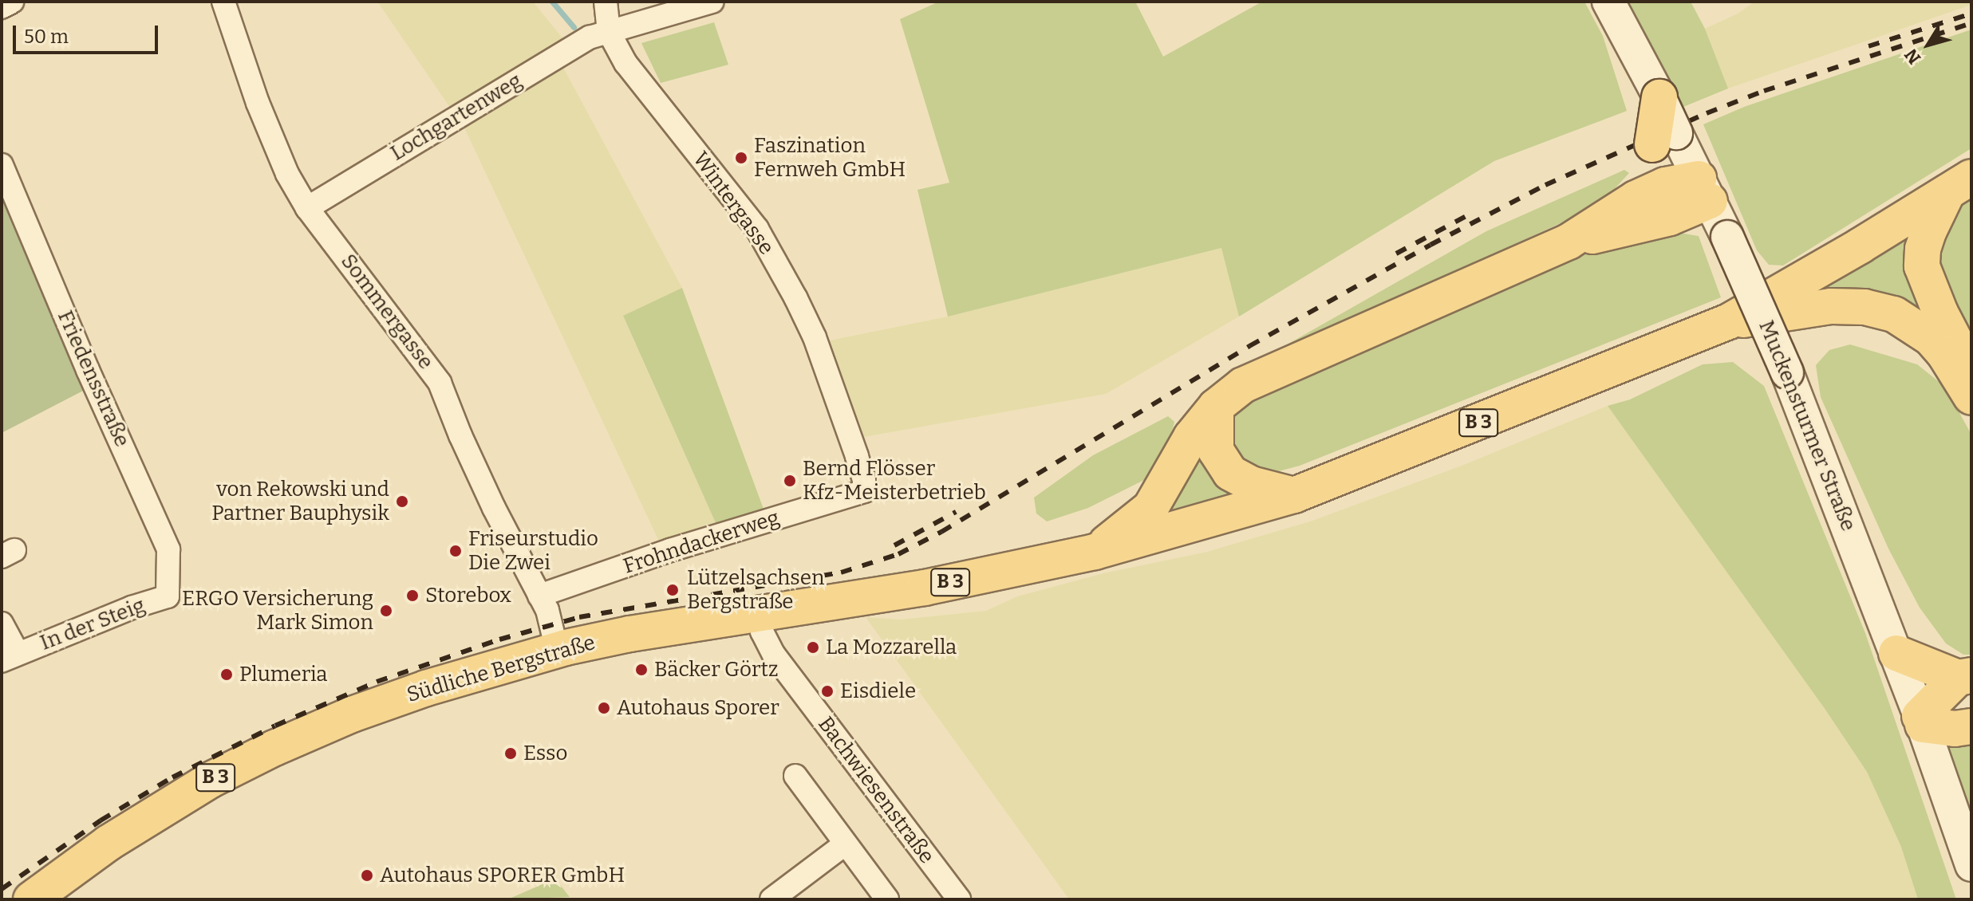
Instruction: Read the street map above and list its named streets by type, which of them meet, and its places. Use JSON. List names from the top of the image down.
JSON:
{
  "streets": {
    "main road": ["B 3", "Muckensturmer Straße", "Südliche Bergstraße"],
    "street": [
      "Lochgartenweg",
      "Wintergasse",
      "Sommergasse",
      "Friedensstraße",
      "Frohndackerweg",
      "In der Steig",
      "Bachwiesenstraße"
    ]
  },
  "crossings": [
    ["Lochgartenweg", "Wintergasse"],
    ["Lochgartenweg", "Sommergasse"],
    ["Wintergasse", "Frohndackerweg"],
    ["Sommergasse", "Frohndackerweg"],
    ["Sommergasse", "Südliche Bergstraße"],
    ["Friedensstraße", "In der Steig"],
    ["B 3", "Südliche Bergstraße"],
    ["Südliche Bergstraße", "Bachwiesenstraße"]
  ],
  "places": [
    "Faszination Fernweh GmbH",
    "Bernd Flösser Kfz-Meisterbetrieb",
    "von Rekowski und Partner Bauphysik",
    "Friseurstudio Die Zwei",
    "Lützelsachsen Bergstraße",
    "Storebox",
    "ERGO Versicherung Mark Simon",
    "La Mozzarella",
    "Bäcker Görtz",
    "Plumeria",
    "Eisdiele",
    "Autohaus Sporer",
    "Esso",
    "Autohaus SPORER GmbH"
  ],
  "scale_bar": "50 m",
  "north": "bottom left"
}
